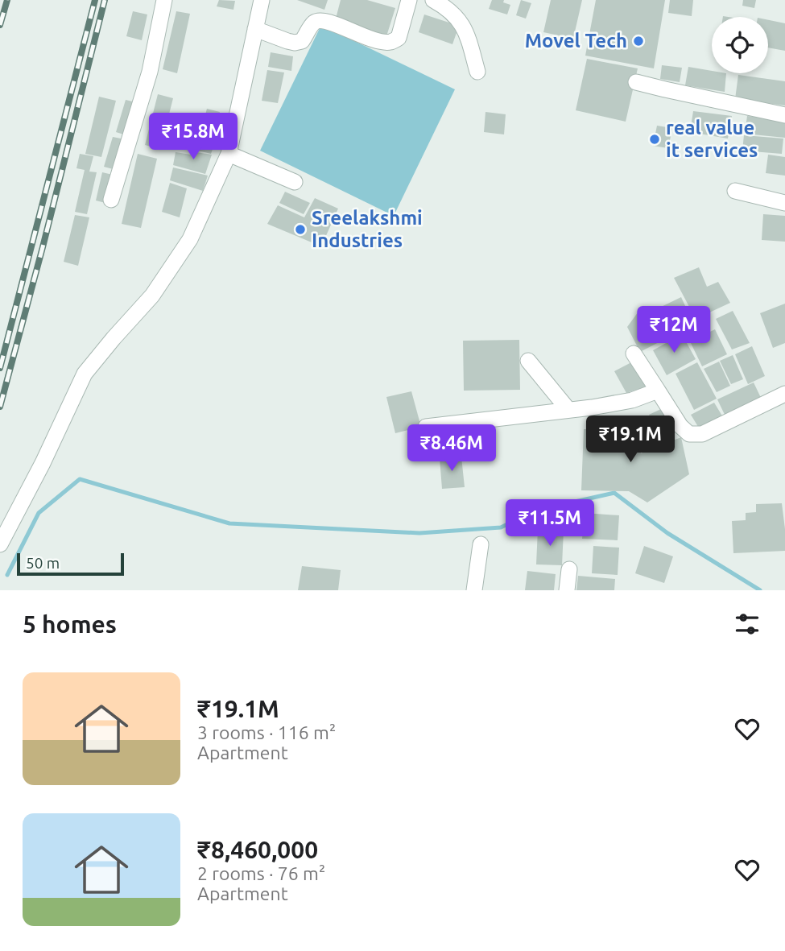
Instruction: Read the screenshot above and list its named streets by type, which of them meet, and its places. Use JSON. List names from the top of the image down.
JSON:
{
  "places": ["Movel Tech", "real value it services", "Sreelakshmi Industries"],
  "scale_bar": "50 m",
  "page": {
    "price": [
      "₹15.8M",
      "₹12M",
      "₹19.1M",
      "₹8.46M",
      "₹11.5M"
    ],
    "scale": "50 m",
    "heading": "5 homes",
    "list": [
      {
        "name": "₹19.1M",
        "note": "3 rooms · 116 m² · Apartment"
      },
      {
        "name": "₹8,460,000",
        "note": "2 rooms · 76 m² · Apartment"
      }
    ]
  }
}
